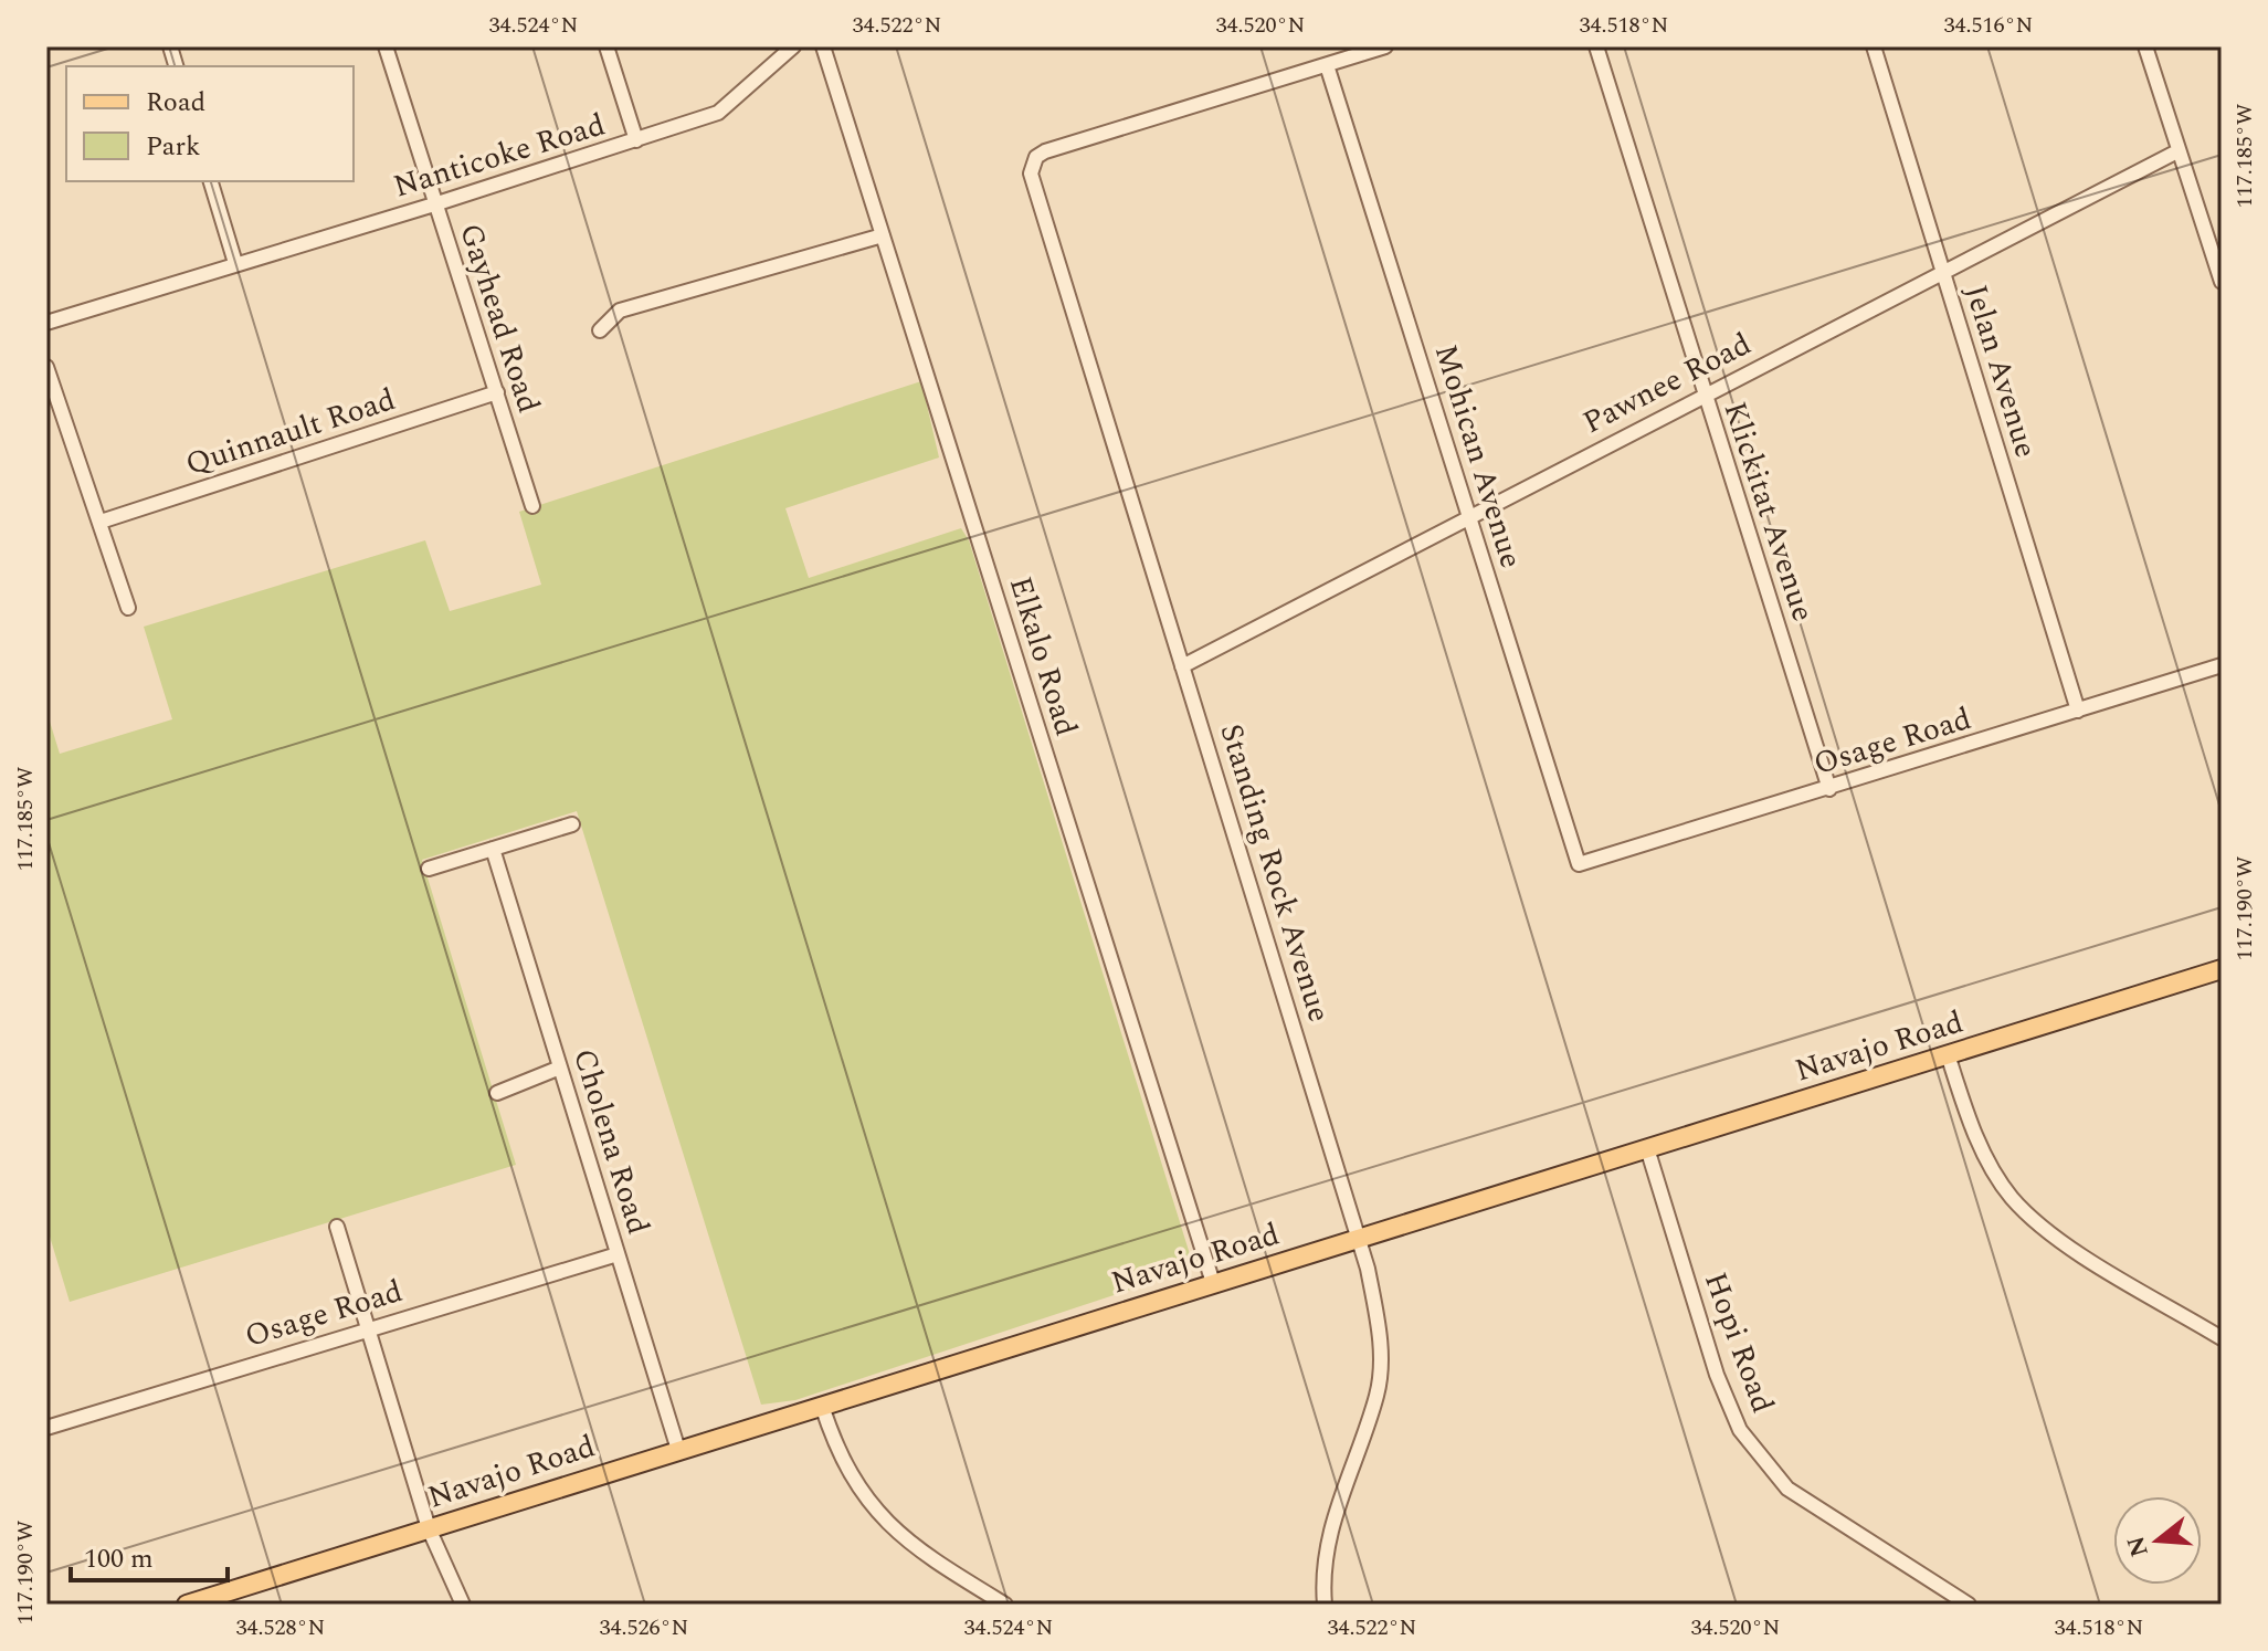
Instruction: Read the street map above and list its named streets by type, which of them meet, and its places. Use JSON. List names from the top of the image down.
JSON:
{
  "streets": {
    "main road": ["Navajo Road"],
    "street": [
      "Nanticoke Road",
      "Gayhead Road",
      "Jelan Avenue",
      "Pawnee Road",
      "Quinnault Road",
      "Mohican Avenue",
      "Klickitat Avenue",
      "Elkalo Road",
      "Osage Road",
      "Standing Rock Avenue",
      "Cholena Road",
      "Hopi Road"
    ]
  },
  "crossings": [
    ["Nanticoke Road", "Gayhead Road"],
    ["Gayhead Road", "Quinnault Road"],
    ["Jelan Avenue", "Pawnee Road"],
    ["Jelan Avenue", "Osage Road"],
    ["Pawnee Road", "Mohican Avenue"],
    ["Pawnee Road", "Klickitat Avenue"],
    ["Pawnee Road", "Standing Rock Avenue"],
    ["Mohican Avenue", "Osage Road"],
    ["Mohican Avenue", "Standing Rock Avenue"],
    ["Klickitat Avenue", "Osage Road"],
    ["Elkalo Road", "Navajo Road"],
    ["Osage Road", "Cholena Road"],
    ["Standing Rock Avenue", "Navajo Road"],
    ["Navajo Road", "Cholena Road"],
    ["Navajo Road", "Hopi Road"]
  ],
  "legend": ["Road", "Park"],
  "scale_bar": "100 m",
  "north": "left",
  "coordinates": [
    "34.524°N",
    "34.522°N",
    "34.520°N",
    "34.518°N",
    "34.516°N",
    "117.185°W",
    "117.190°W",
    "34.528°N",
    "34.526°N"
  ]
}
